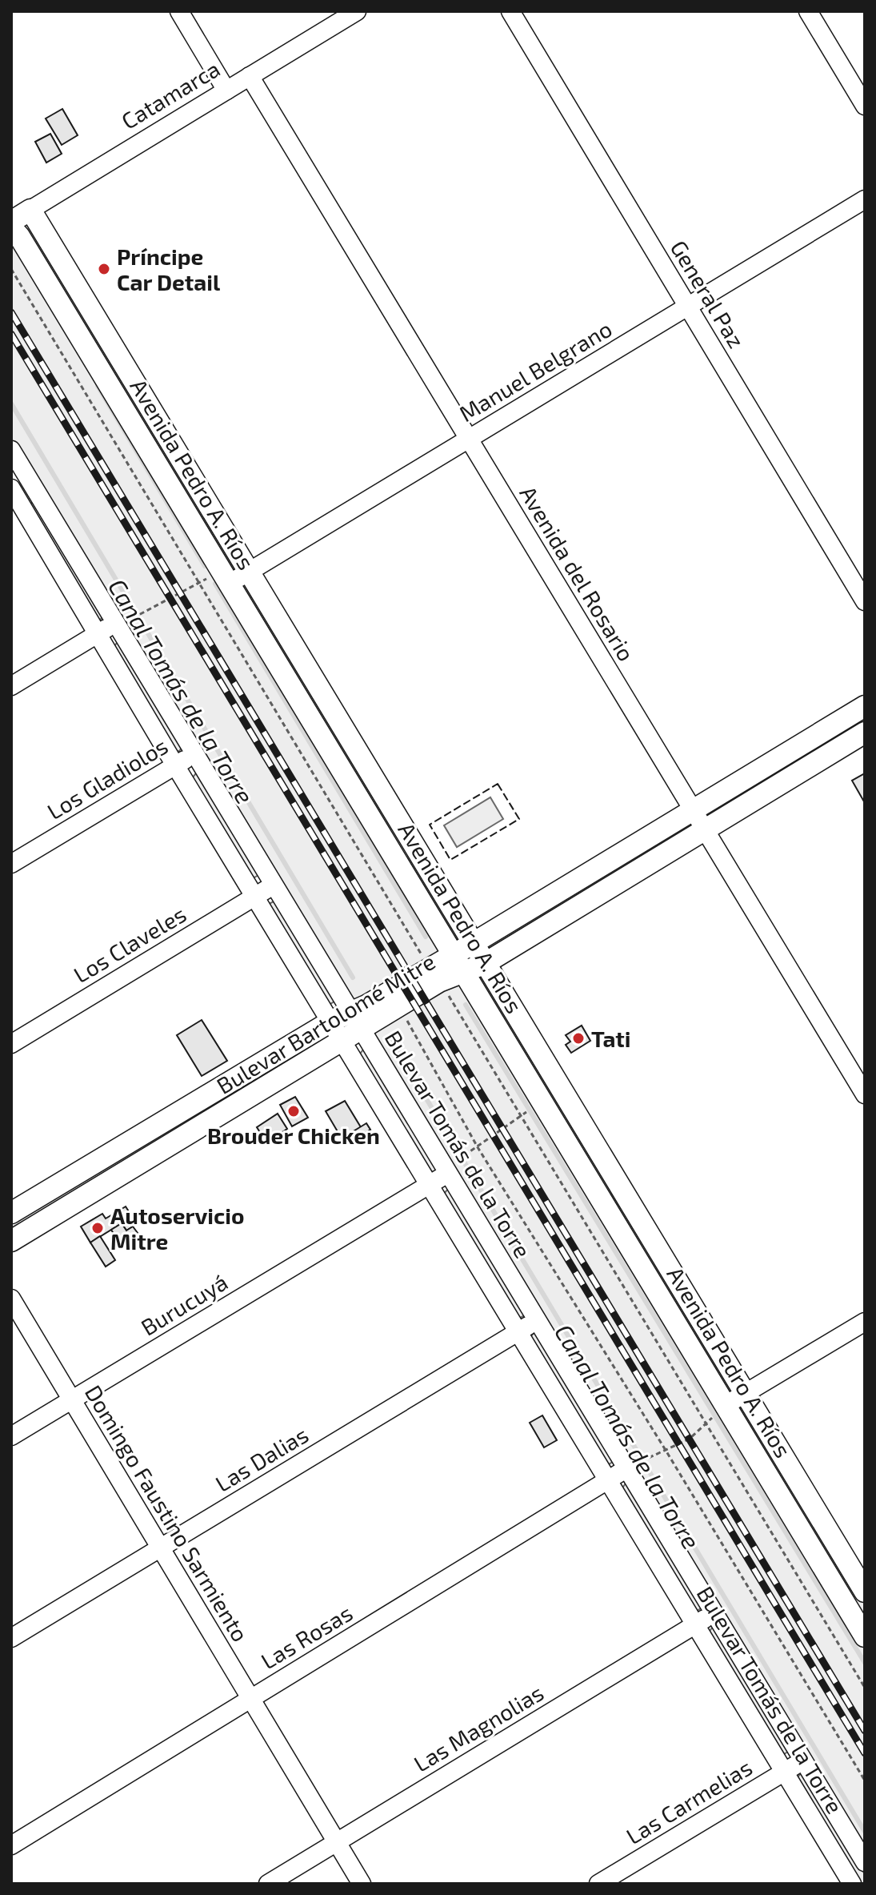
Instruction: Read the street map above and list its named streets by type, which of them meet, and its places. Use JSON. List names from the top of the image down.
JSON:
{
  "streets": {
    "main road": ["Catamarca", "Avenida Pedro A. Ríos", "Bulevar Bartolomé Mitre"],
    "street": [
      "General Paz",
      "Manuel Belgrano",
      "Avenida del Rosario",
      "Los Gladiolos",
      "Los Claveles",
      "Bulevar Tomás de la Torre",
      "Burucuyá",
      "Las Dalias",
      "Domingo Faustino Sarmiento",
      "Las Rosas",
      "Las Magnolias",
      "Las Carmelias"
    ]
  },
  "crossings": [
    ["Catamarca", "Avenida Pedro A. Ríos"],
    ["Catamarca", "Avenida del Rosario"],
    ["General Paz", "Manuel Belgrano"],
    ["Manuel Belgrano", "Avenida Pedro A. Ríos"],
    ["Manuel Belgrano", "Avenida del Rosario"],
    ["Avenida Pedro A. Ríos", "Bulevar Bartolomé Mitre"],
    ["Avenida del Rosario", "Bulevar Bartolomé Mitre"],
    ["Los Gladiolos", "Bulevar Tomás de la Torre"],
    ["Los Claveles", "Bulevar Tomás de la Torre"],
    ["Bulevar Bartolomé Mitre", "Bulevar Tomás de la Torre"],
    ["Bulevar Tomás de la Torre", "Burucuyá"],
    ["Bulevar Tomás de la Torre", "Las Dalias"],
    ["Bulevar Tomás de la Torre", "Las Rosas"],
    ["Bulevar Tomás de la Torre", "Las Magnolias"],
    ["Bulevar Tomás de la Torre", "Las Carmelias"],
    ["Burucuyá", "Domingo Faustino Sarmiento"],
    ["Las Dalias", "Domingo Faustino Sarmiento"],
    ["Domingo Faustino Sarmiento", "Las Rosas"],
    ["Domingo Faustino Sarmiento", "Las Magnolias"]
  ],
  "water": ["Canal Tomás de la Torre"],
  "places": [
    "Príncipe Car Detail",
    "Tati",
    "Brouder Chicken",
    "Autoservicio Mitre"
  ]
}
